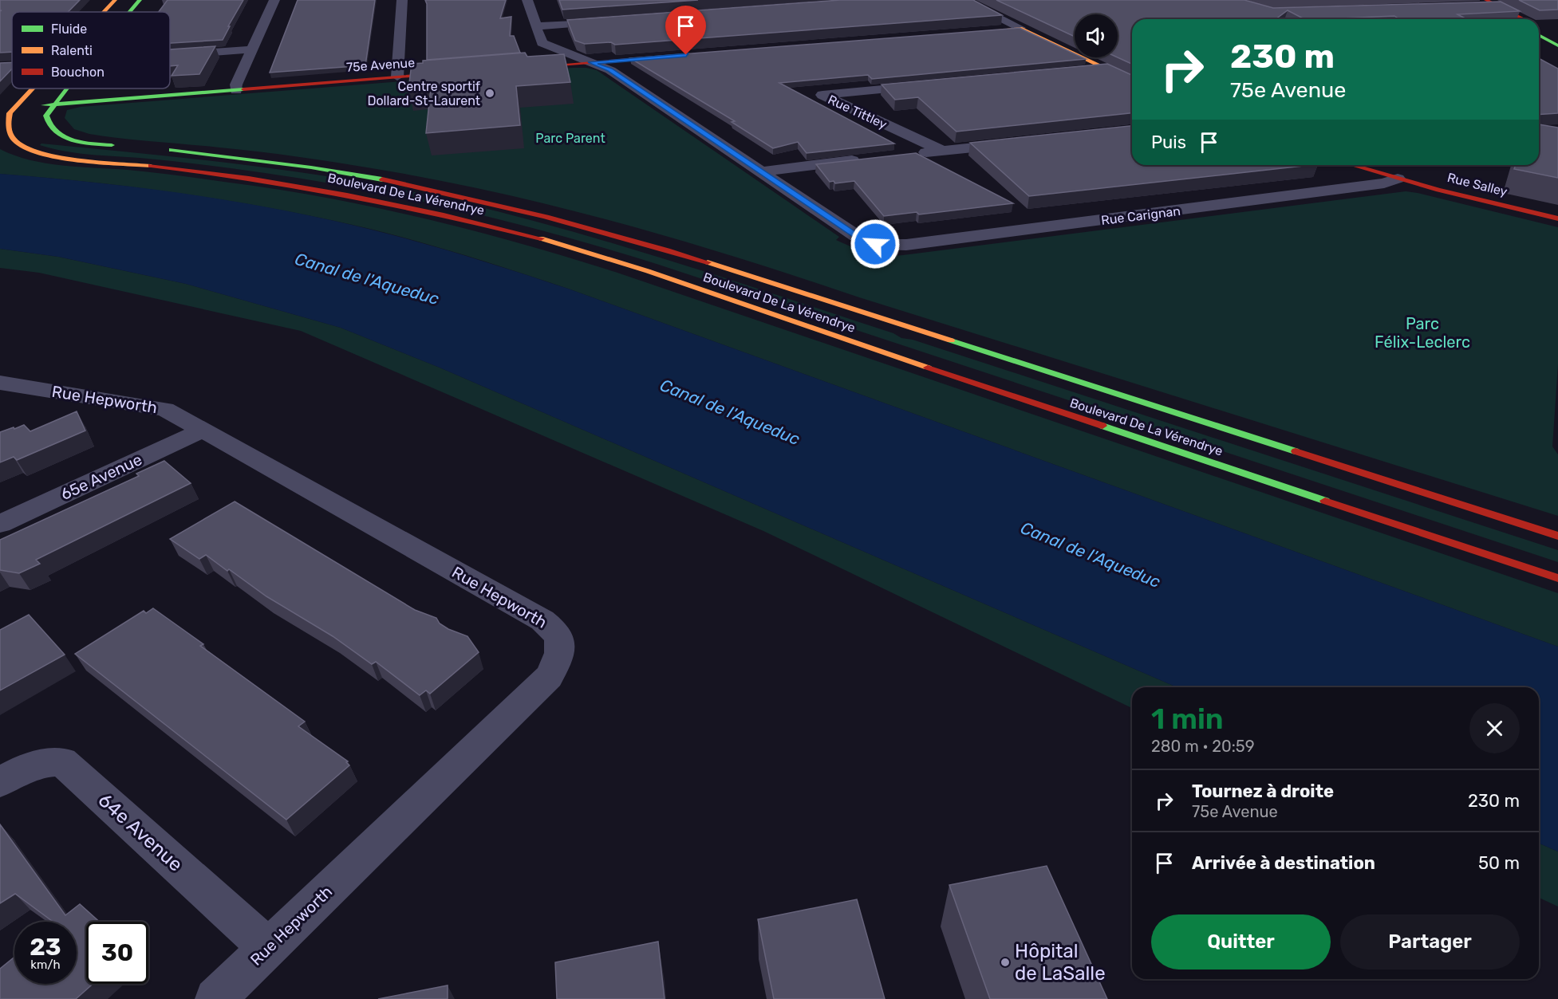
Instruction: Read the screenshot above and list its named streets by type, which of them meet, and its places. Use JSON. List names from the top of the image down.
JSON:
{
  "streets": {
    "main road": ["75e Avenue", "Rue Salley", "Boulevard De La Vérendrye"],
    "street": [
      "Rue Tittley",
      "Rue Carignan",
      "Rue Hepworth",
      "65e Avenue",
      "64e Avenue"
    ]
  },
  "crossings": [
    ["75e Avenue", "Boulevard De La Vérendrye"],
    ["Rue Salley", "Rue Carignan"],
    ["Rue Hepworth", "65e Avenue"],
    ["Rue Hepworth", "64e Avenue"]
  ],
  "water": ["Canal de l'Aqueduc"],
  "parks": ["Parc Parent", "Parc Félix-Leclerc"],
  "places": ["Centre sportif Dollard-St-Laurent", "Hôpital de LaSalle"],
  "legend": ["Fluide", "Ralenti", "Bouchon"],
  "page": {
    "turn": ["230 m", "75e Avenue"],
    "then": "Puis",
    "heading": ["1 min", "280 m · 20:59"],
    "list": [
      {
        "name": "Tournez à droite",
        "note": "75e Avenue",
        "value": "230 m"
      },
      {
        "name": "Arrivée à destination",
        "value": "50 m"
      }
    ],
    "buttons": ["Quitter", "Partager"],
    "speed": "23 km/h",
    "limit": "30"
  }
}
